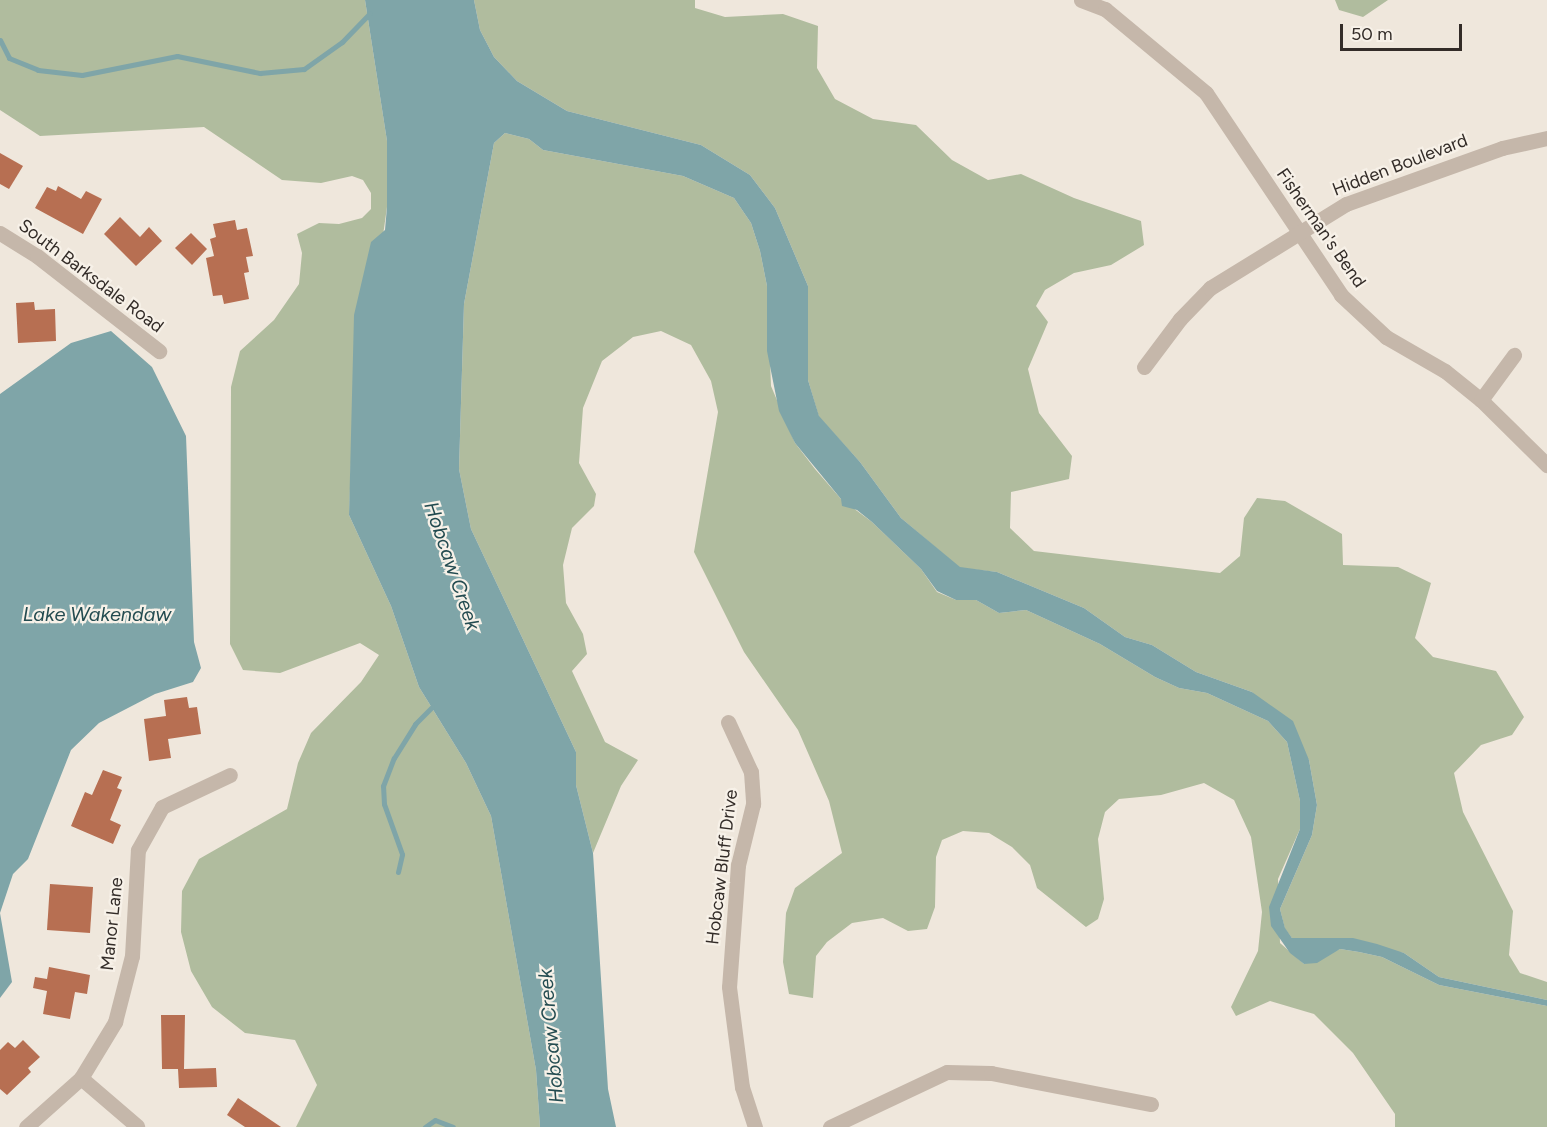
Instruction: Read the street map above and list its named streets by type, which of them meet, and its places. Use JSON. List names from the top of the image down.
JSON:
{
  "streets": {
    "street": [
      "Hidden Boulevard",
      "Fisherman's Bend",
      "South Barksdale Road",
      "Hobcaw Bluff Drive",
      "Manor Lane"
    ]
  },
  "crossings": [
    ["Hidden Boulevard", "Fisherman's Bend"]
  ],
  "water": ["Hobcaw Creek", "Lake Wakendaw"],
  "scale_bar": "50 m"
}
